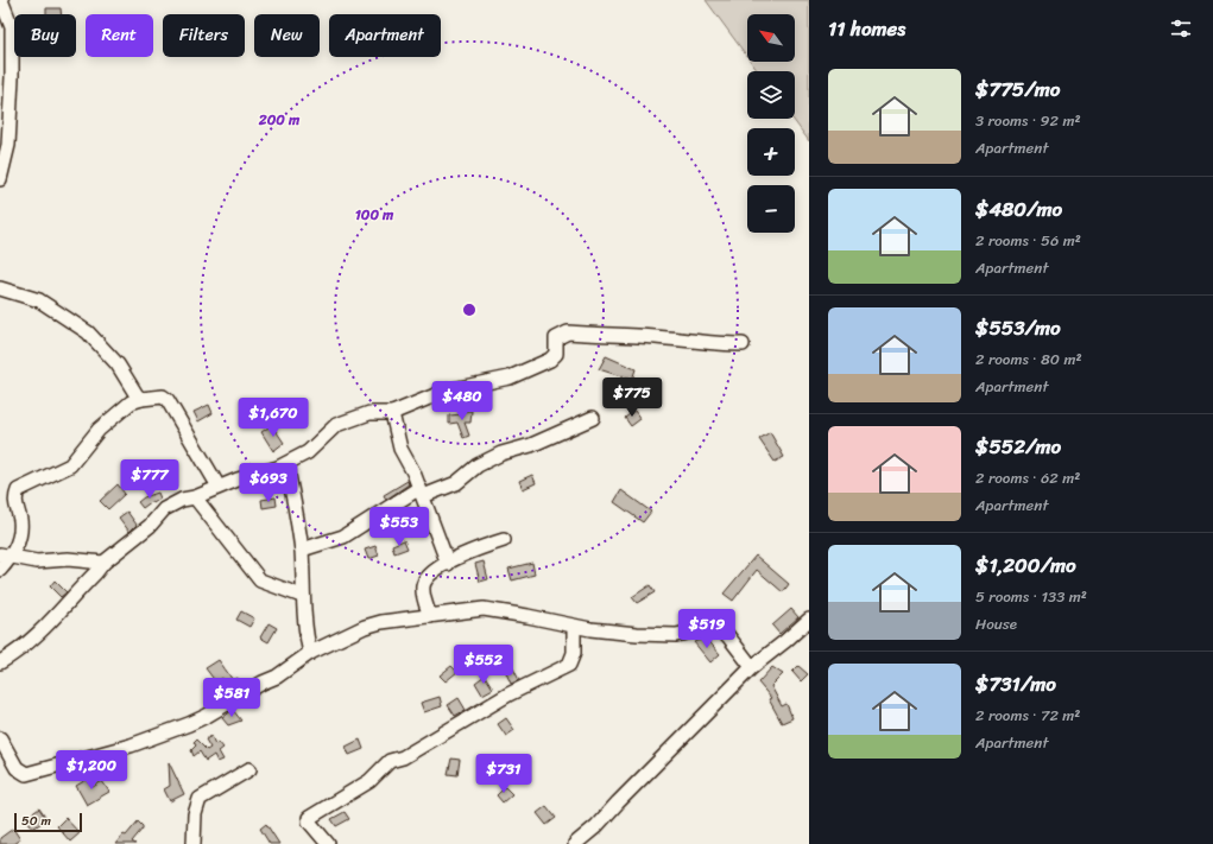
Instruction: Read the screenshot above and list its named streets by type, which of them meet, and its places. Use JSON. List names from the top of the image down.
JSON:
{
  "scale_bar": "50 m",
  "north": "top left",
  "page": {
    "heading": "11 homes",
    "map_buttons": ["+", "−"],
    "chip": [
      "Buy",
      "Rent",
      "Filters",
      "New",
      "Apartment"
    ],
    "list": [
      {
        "name": "$775/mo",
        "note": "3 rooms · 92 m² · Apartment"
      },
      {
        "name": "$480/mo",
        "note": "2 rooms · 56 m² · Apartment"
      },
      {
        "name": "$553/mo",
        "note": "2 rooms · 80 m² · Apartment"
      },
      {
        "name": "$552/mo",
        "note": "2 rooms · 62 m² · Apartment"
      },
      {
        "name": "$1,200/mo",
        "note": "5 rooms · 133 m² · House"
      },
      {
        "name": "$731/mo",
        "note": "2 rooms · 72 m² · Apartment"
      }
    ],
    "price": [
      "$775",
      "$480",
      "$1,670",
      "$777",
      "$693",
      "$553",
      "$519",
      "$552",
      "$581",
      "$1,200",
      "$731"
    ],
    "scale": "50 m"
  },
  "rings": ["200 m", "100 m"]
}
